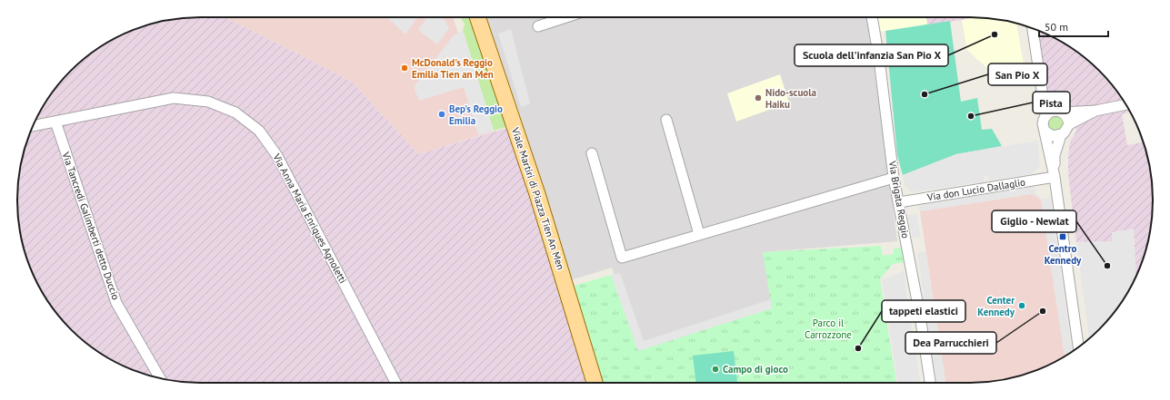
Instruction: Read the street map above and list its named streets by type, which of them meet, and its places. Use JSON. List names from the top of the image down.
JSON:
{
  "streets": {
    "main road": ["Viale Martiri di Piazza Tien An Men"],
    "street": [
      "Via don Lucio Dallaglio",
      "Via Brigata Reggio",
      "Via Anna Maria Enriques Agnoletti",
      "Via Tancredi Galimberti detto Duccio"
    ]
  },
  "crossings": [
    ["Via don Lucio Dallaglio", "Via Brigata Reggio"],
    ["Via Anna Maria Enriques Agnoletti", "Via Tancredi Galimberti detto Duccio"]
  ],
  "parks": ["Parco il Carrozzone"],
  "places": {
    "other": [
      "Scuola dell'infanzia San Pio X",
      "McDonald's Reggio Emilia Tien an Men",
      "San Pio X",
      "Nido-scuola Haiku",
      "Bep's Reggio Emilia",
      "Pista",
      "Giglio - Newlat",
      "Center Kennedy",
      "Dea Parrucchieri",
      "tappeti elastici",
      "Campo di gioco"
    ],
    "transit": ["Centro Kennedy"]
  },
  "scale_bar": "50 m"
}
